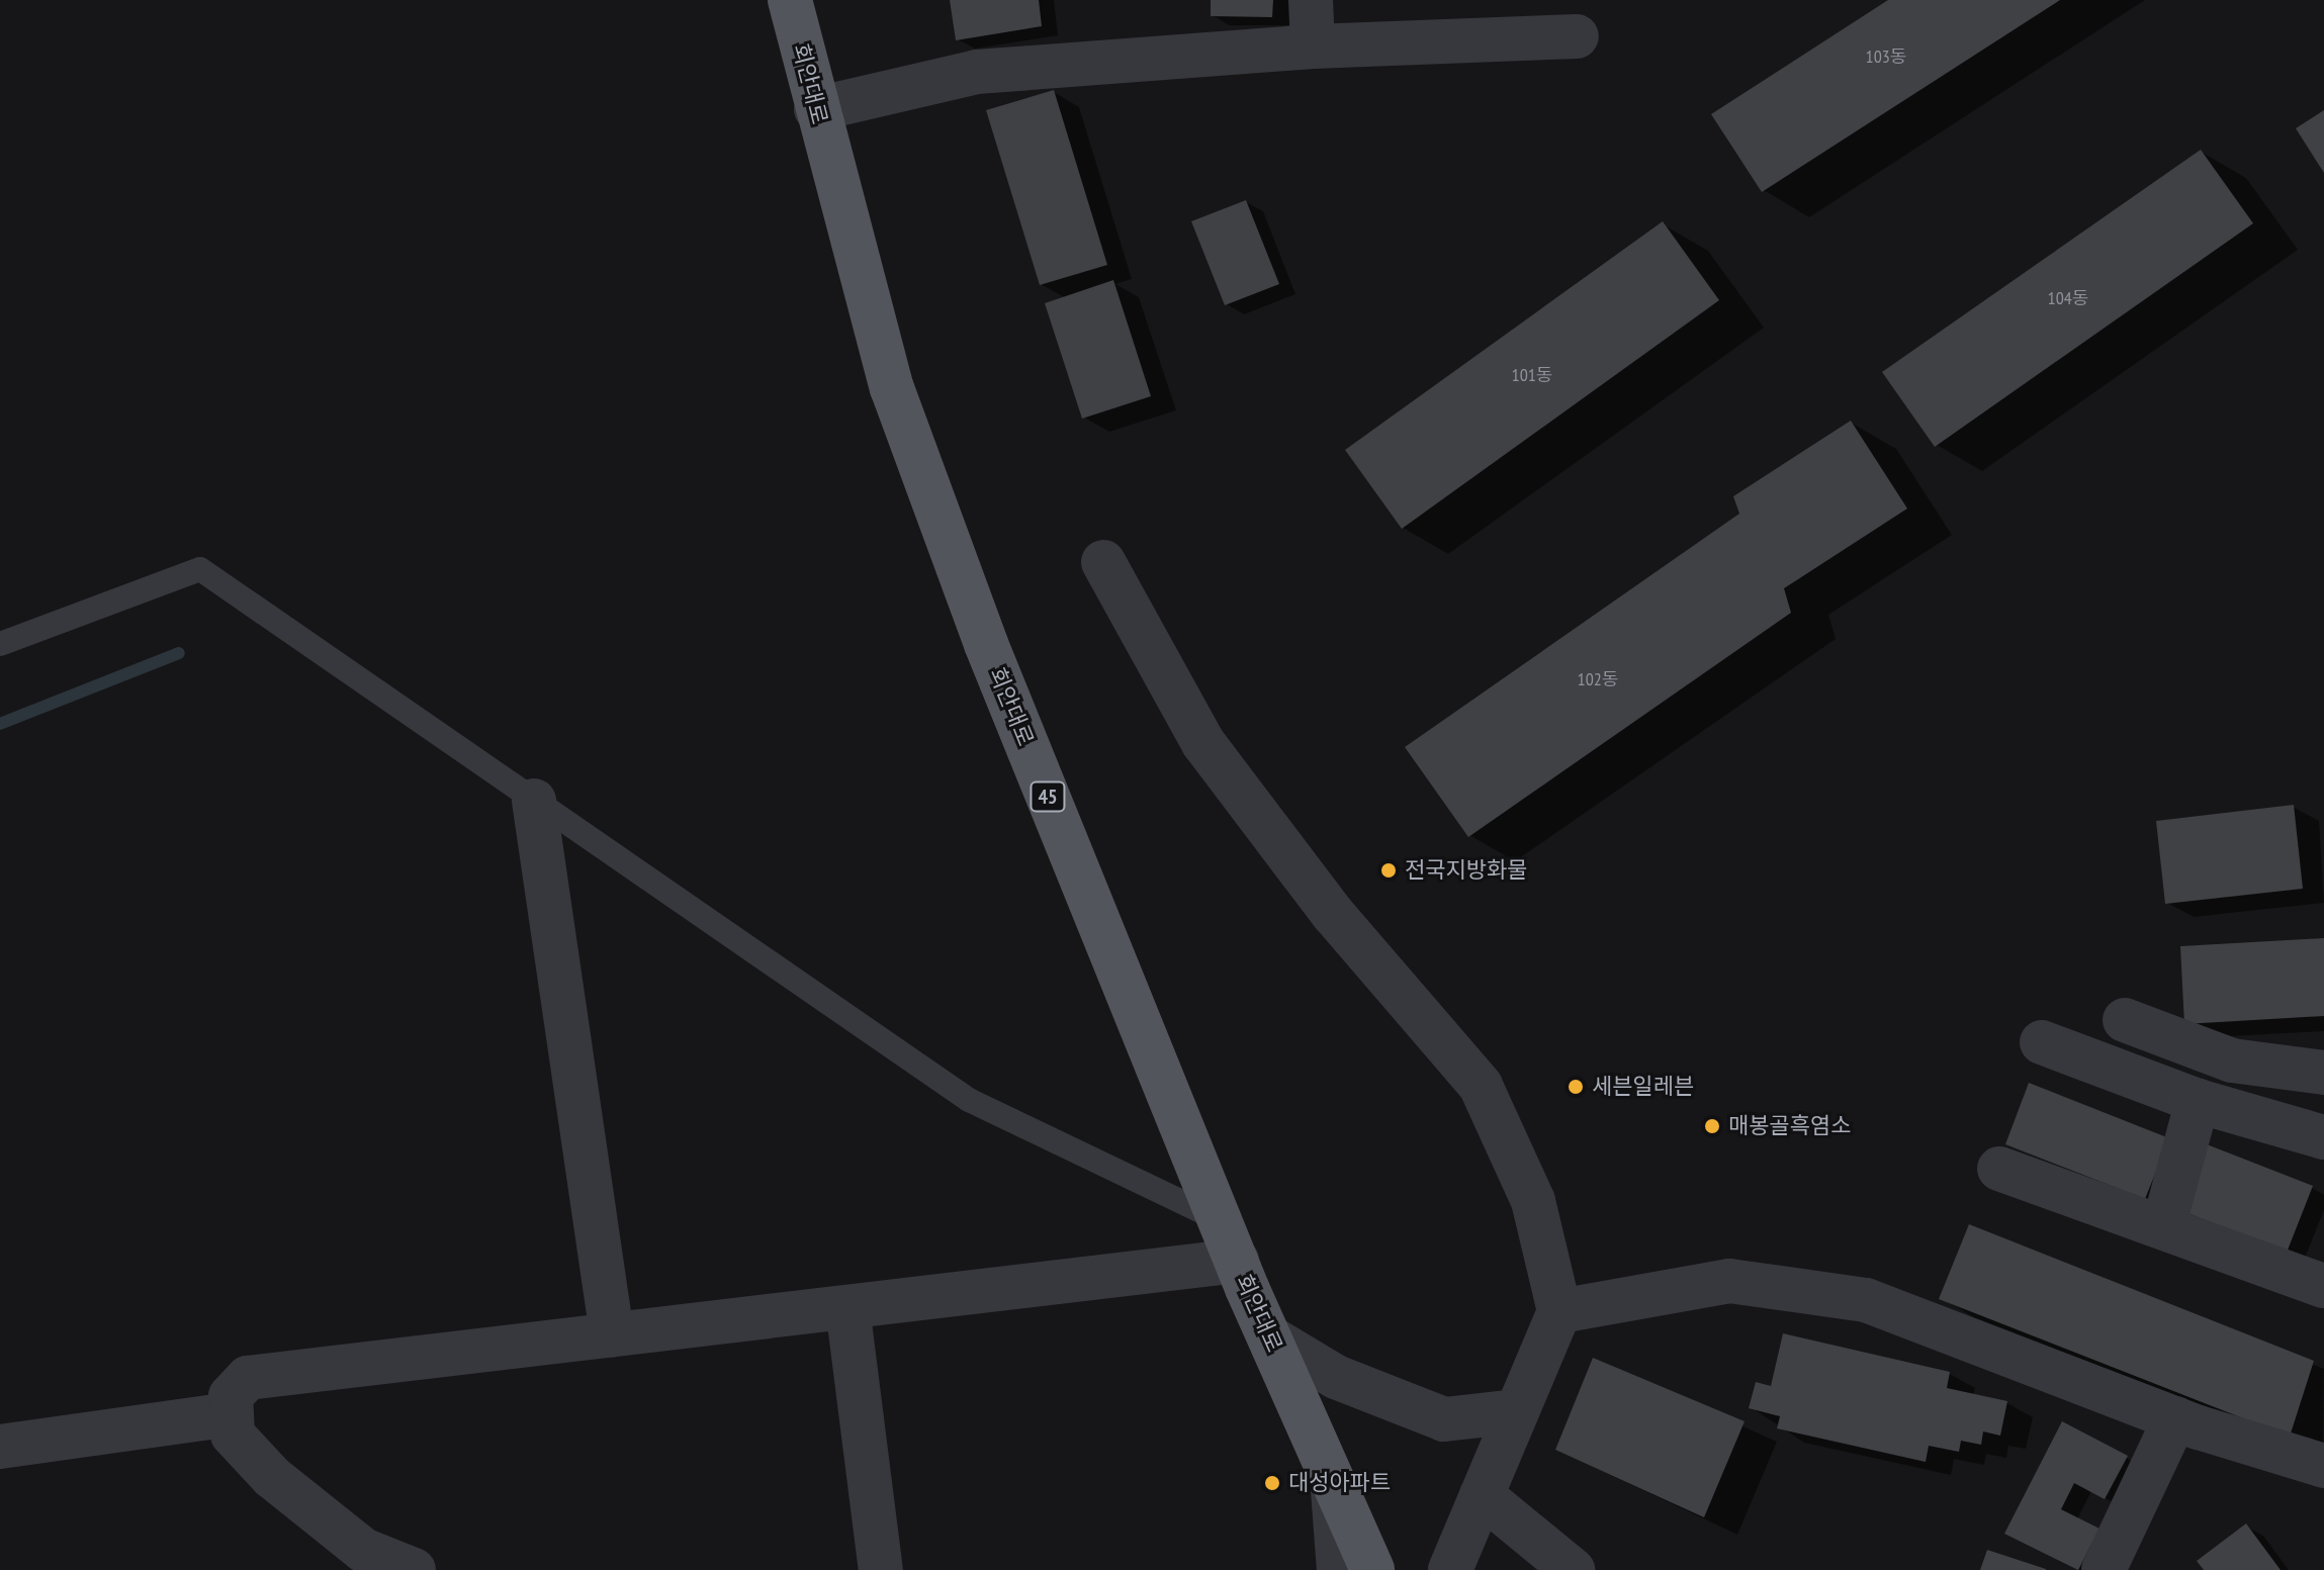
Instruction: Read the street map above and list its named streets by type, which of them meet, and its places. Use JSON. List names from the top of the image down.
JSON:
{
  "streets": {
    "main road": ["회안대로", "45"]
  },
  "places": [
    "전국지방화물",
    "세븐일레븐",
    "매봉골흑염소",
    "대성아파트"
  ],
  "house_numbers": [
    "103동",
    "104동",
    "101동",
    "102동"
  ]
}
